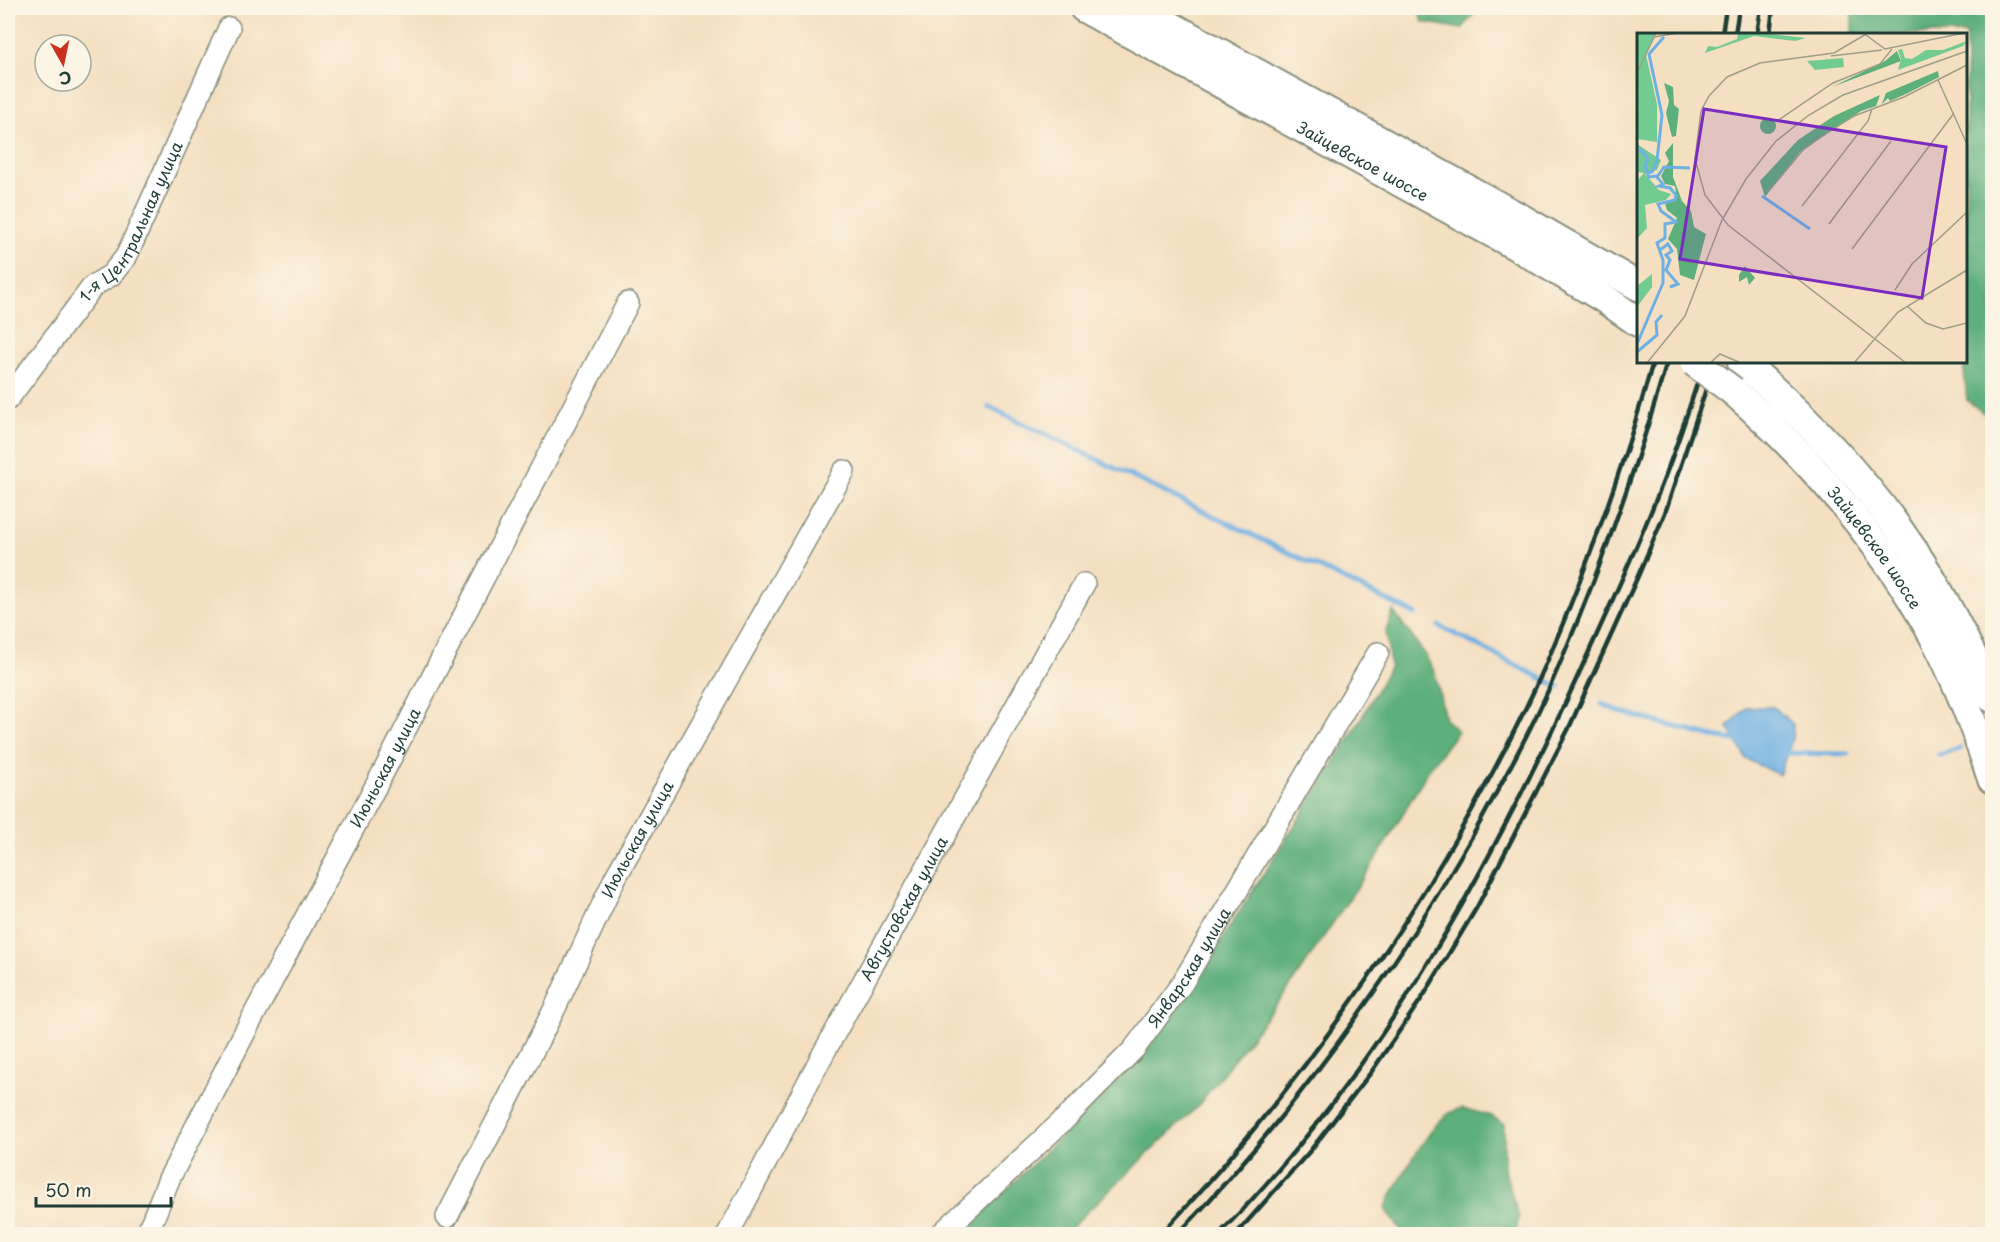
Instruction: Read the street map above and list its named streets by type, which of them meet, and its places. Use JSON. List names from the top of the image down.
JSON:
{
  "streets": {
    "main road": ["Зайцевское шоссе"],
    "street": [
      "1-я Центральная улица",
      "Июньская улица",
      "Июльская улица",
      "Августовская улица",
      "Январская улица"
    ]
  },
  "scale_bar": "50 m",
  "north": "bottom"
}
